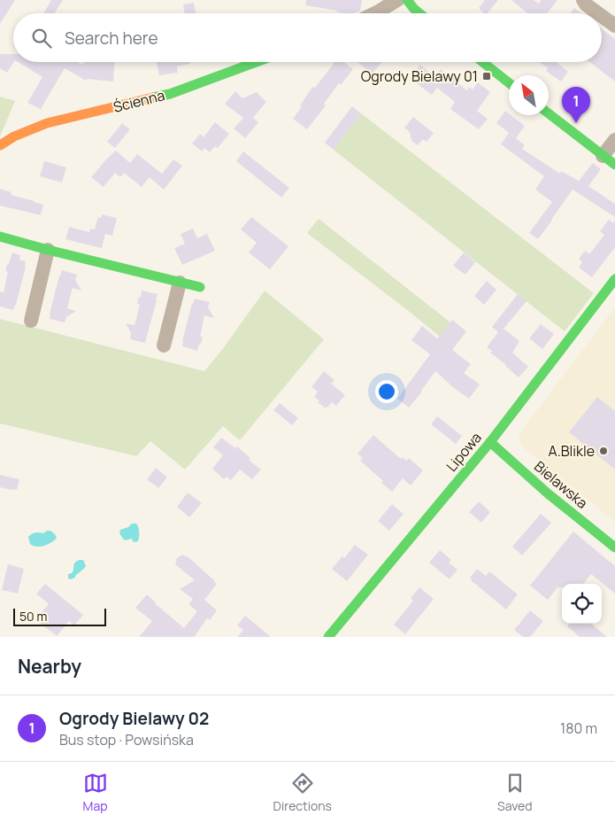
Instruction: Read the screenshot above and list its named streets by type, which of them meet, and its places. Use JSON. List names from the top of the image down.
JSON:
{
  "streets": {
    "street": ["Ścienna", "Lipowa", "Bielawska"]
  },
  "crossings": [
    ["Lipowa", "Bielawska"]
  ],
  "places": {
    "transit": ["Ogrody Bielawy 01"],
    "other": ["A.Blikle"]
  },
  "scale_bar": "50 m",
  "north": "top left",
  "page": {
    "search": "Search here",
    "pins": "1",
    "scale": "50 m",
    "heading": "Nearby",
    "list": [
      {
        "mark": "1",
        "name": "Ogrody Bielawy 02",
        "note": "Bus stop · Powsińska",
        "value": "180 m"
      }
    ],
    "nav": ["Map", "Directions", "Saved"]
  }
}
